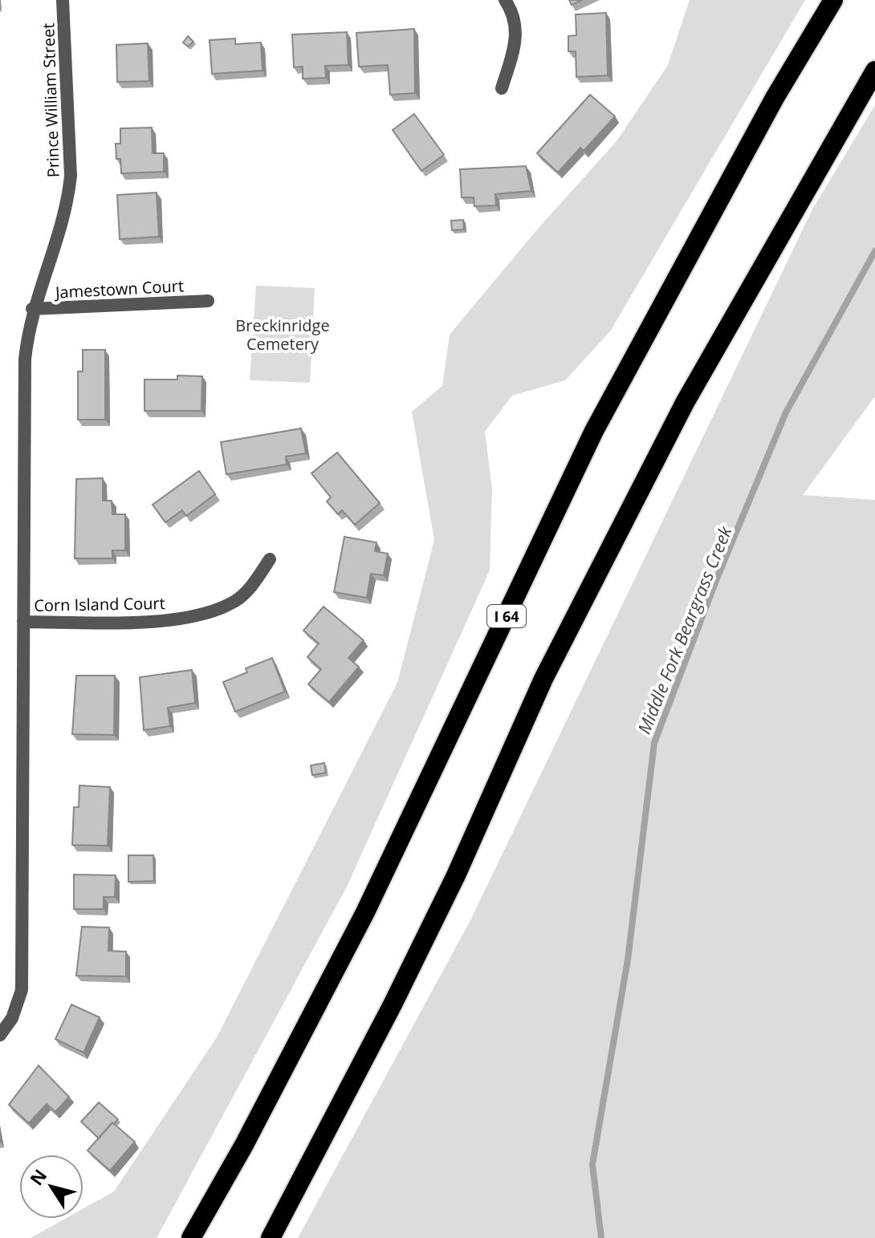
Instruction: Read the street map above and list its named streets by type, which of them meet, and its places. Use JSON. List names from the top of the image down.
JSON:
{
  "streets": {
    "highway": ["I 64"],
    "street": ["Prince William Street", "Jamestown Court", "Corn Island Court"]
  },
  "crossings": [
    ["Prince William Street", "Jamestown Court"],
    ["Prince William Street", "Corn Island Court"]
  ],
  "water": ["Middle Fork Beargrass Creek"],
  "parks": ["Breckinridge Cemetery"],
  "north": "top left"
}
